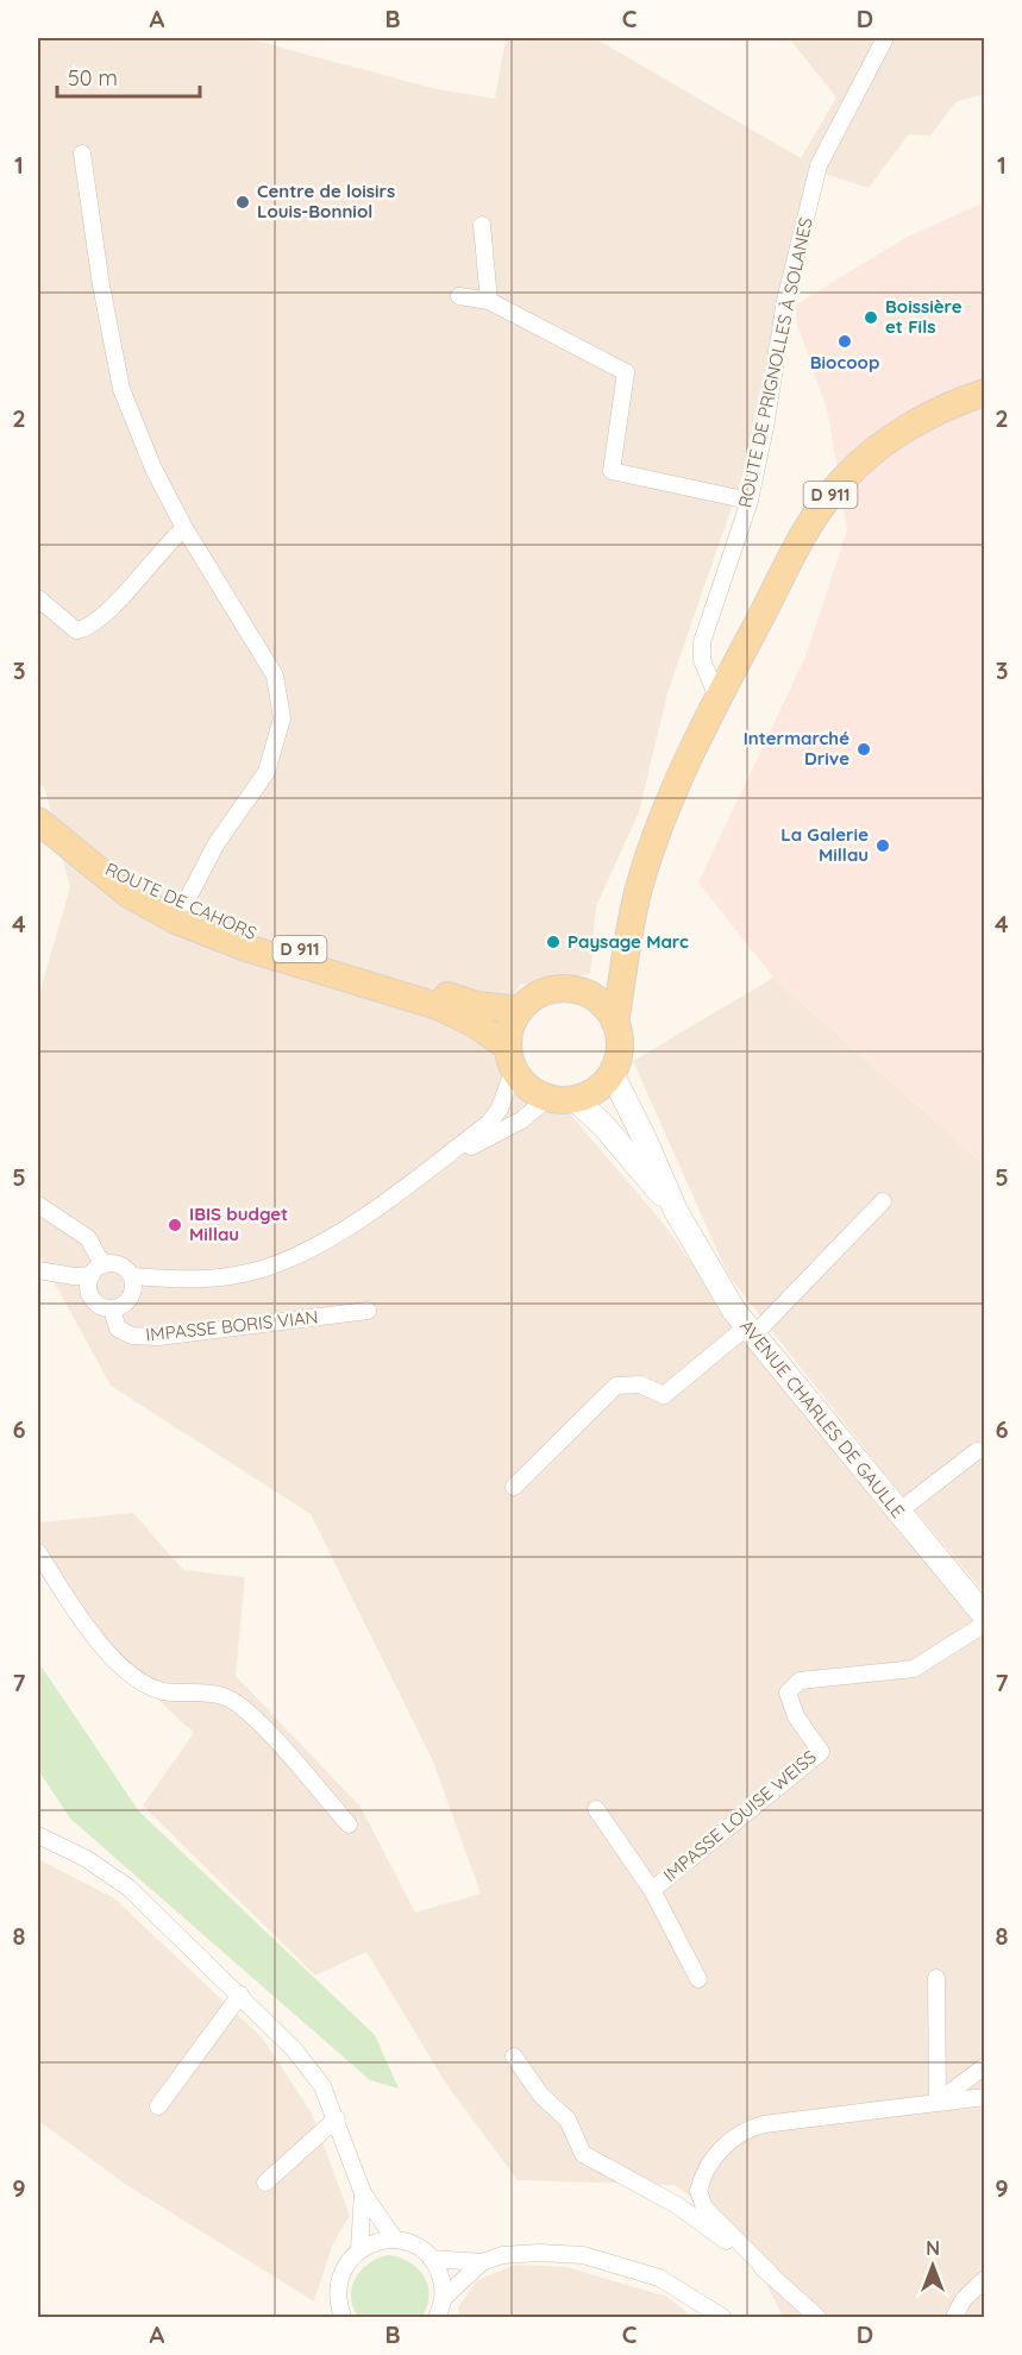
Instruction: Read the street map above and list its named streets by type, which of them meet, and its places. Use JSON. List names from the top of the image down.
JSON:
{
  "streets": {
    "main road": ["D 911", "ROUTE DE CAHORS", "AVENUE CHARLES DE GAULLE"],
    "street": ["ROUTE DE PRIGNOLLES À SOLANES", "IMPASSE BORIS VIAN", "IMPASSE LOUISE WEISS"]
  },
  "crossings": [
    ["ROUTE DE PRIGNOLLES À SOLANES", "D 911"],
    ["D 911", "ROUTE DE CAHORS"]
  ],
  "places": [
    "Centre de loisirs Louis-Bonniol",
    "Boissière et Fils",
    "Biocoop",
    "Intermarché Drive",
    "La Galerie Millau",
    "Paysage Marc",
    "IBIS budget Millau"
  ],
  "scale_bar": "50 m",
  "north": "top",
  "grid": {
    "columns": [
      "A",
      "B",
      "C",
      "D"
    ],
    "rows": [
      "1",
      "2",
      "3",
      "4",
      "5",
      "6",
      "7",
      "8",
      "9"
    ]
  }
}
